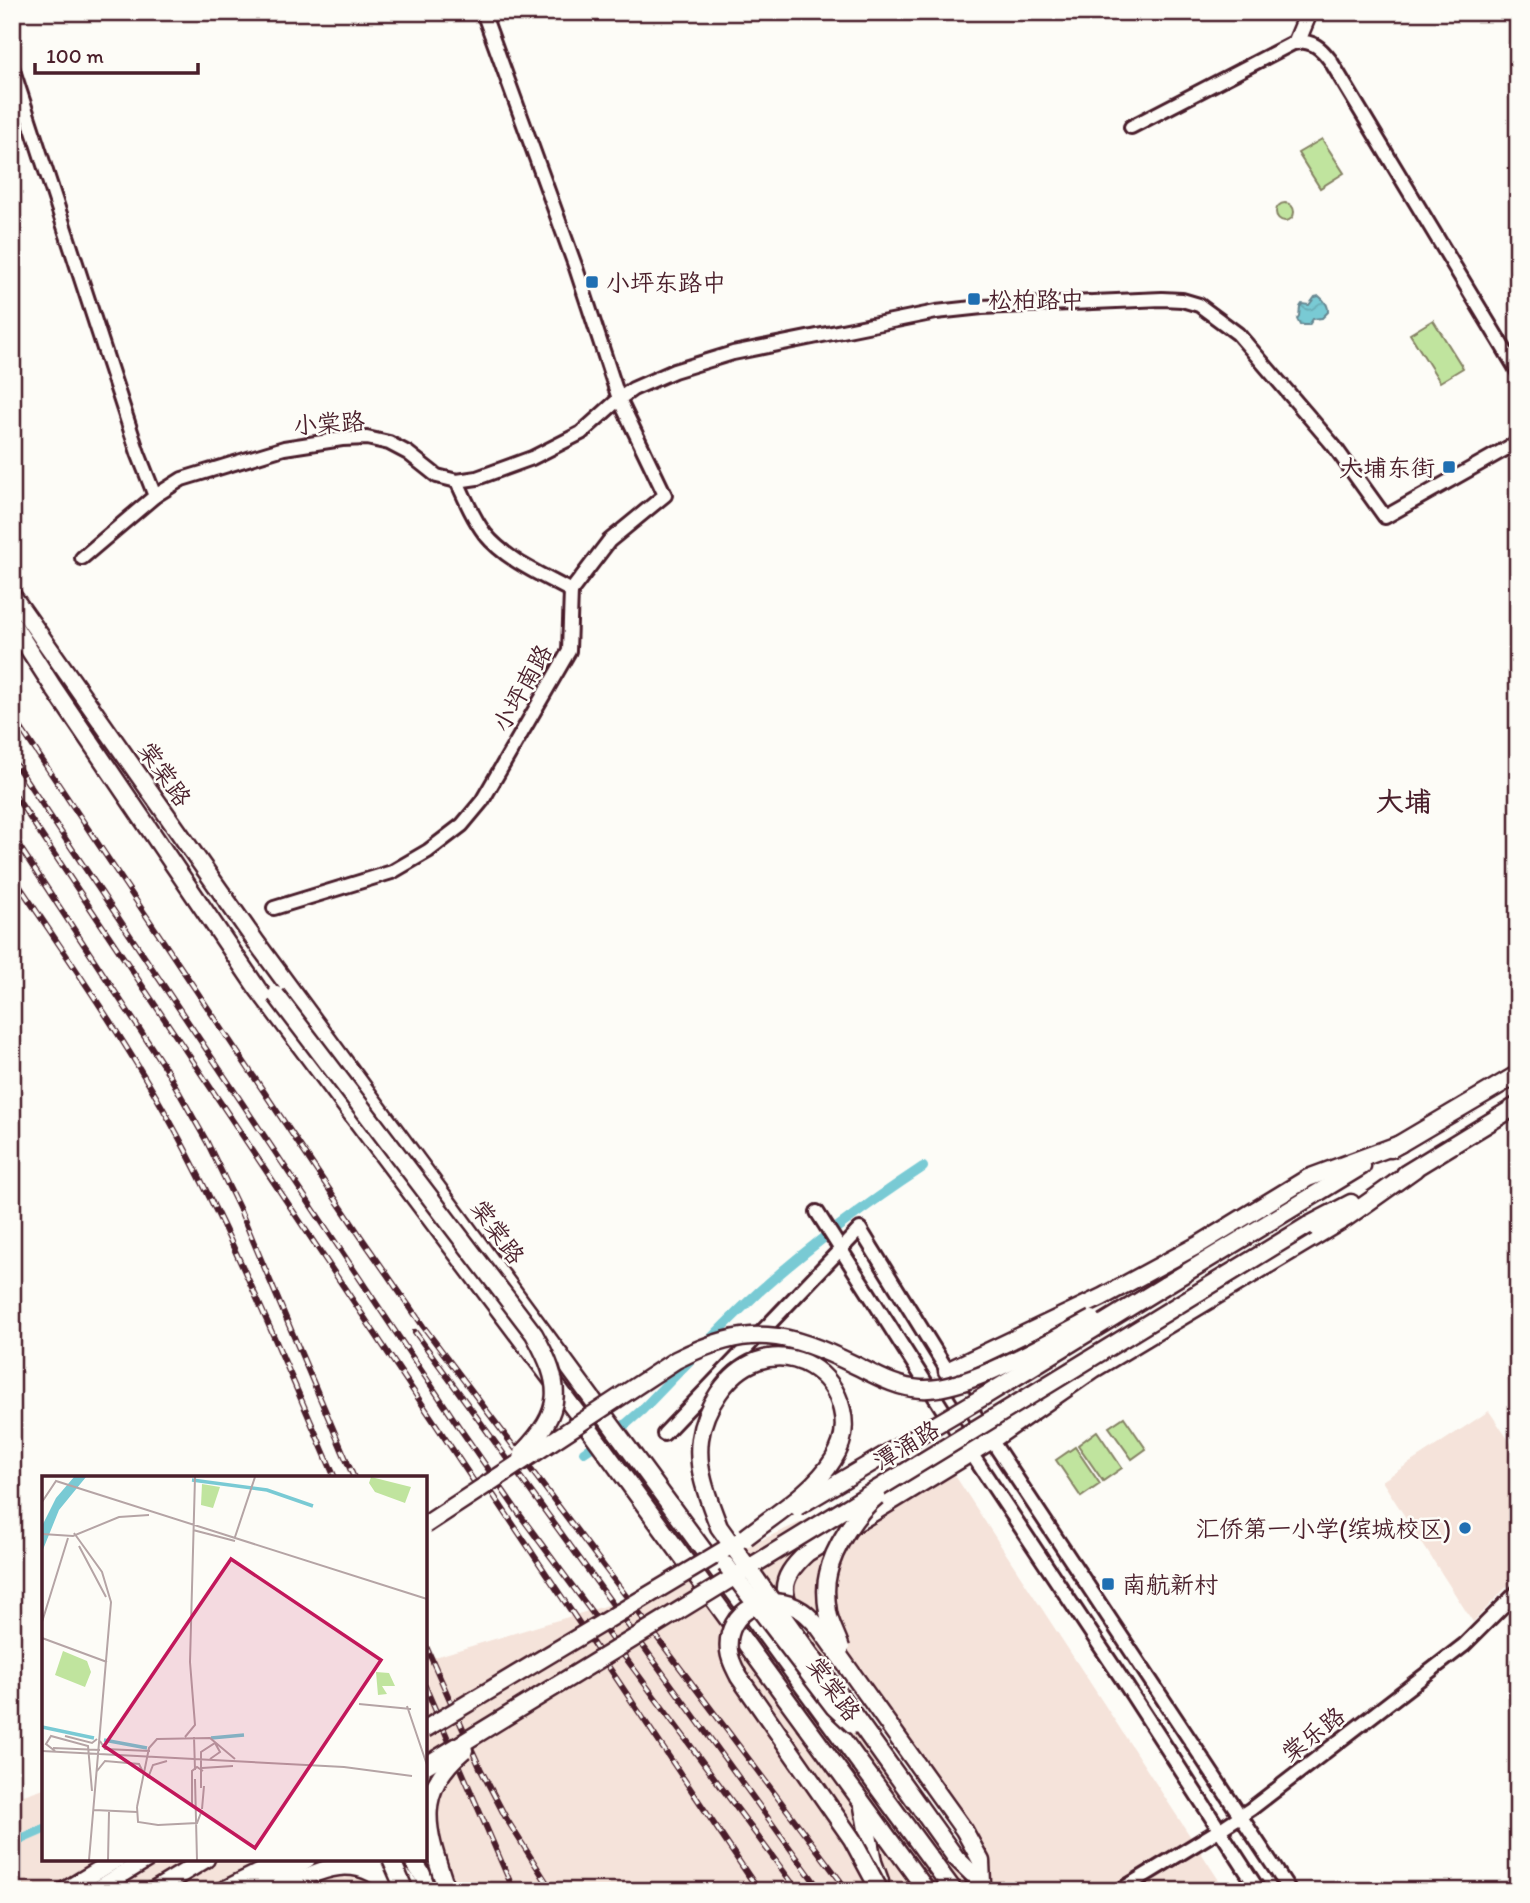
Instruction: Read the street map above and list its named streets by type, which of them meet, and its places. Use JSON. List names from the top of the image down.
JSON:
{
  "streets": {
    "main road": ["棠棠路", "潭涌路"],
    "street": ["小棠路", "小坪南路", "棠乐路"]
  },
  "districts": ["大埔"],
  "places": {
    "transit": [
      "小坪东路中",
      "松柏路中",
      "大埔东街",
      "南航新村"
    ],
    "other": ["汇侨第一小学(缤城校区)"]
  },
  "scale_bar": "100 m"
}
